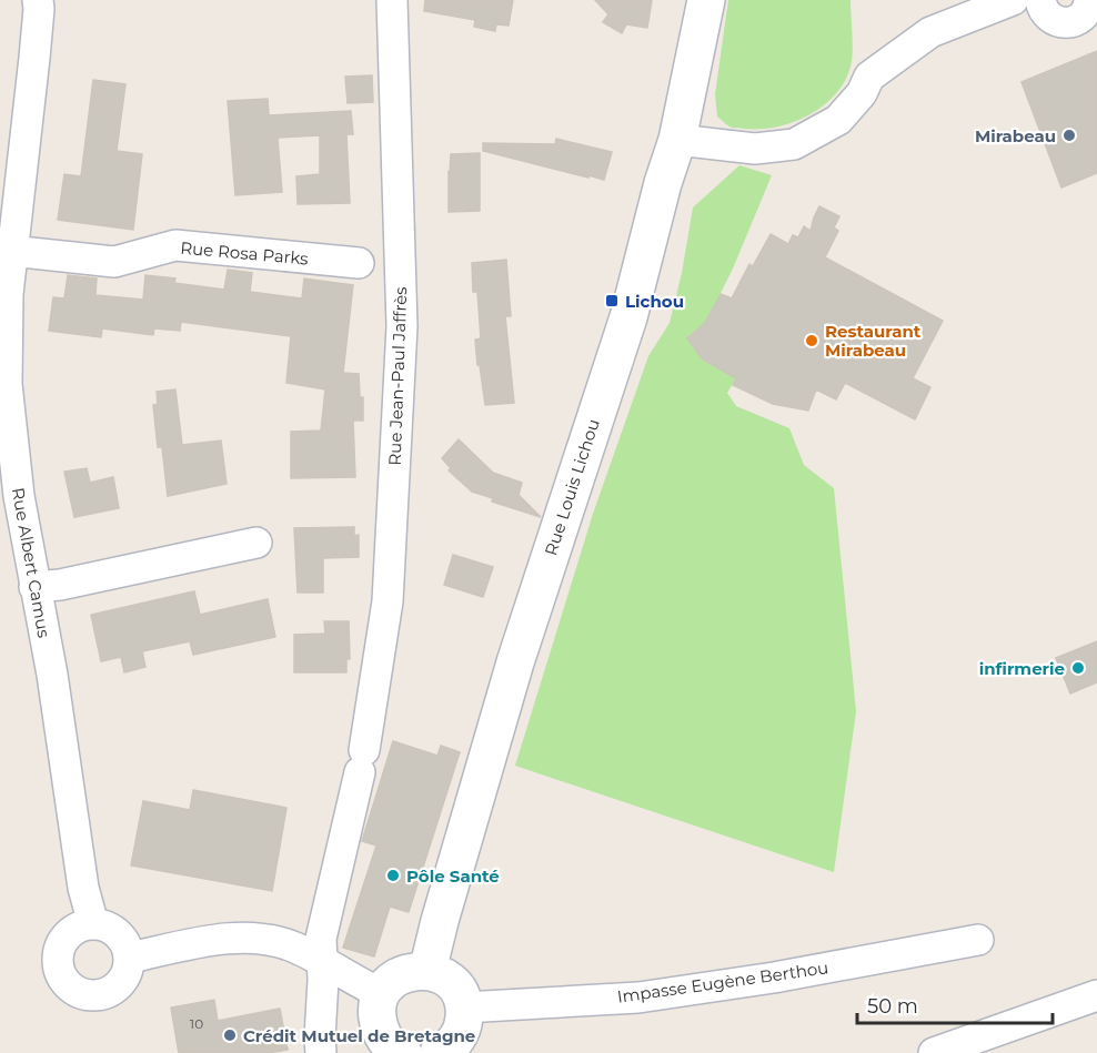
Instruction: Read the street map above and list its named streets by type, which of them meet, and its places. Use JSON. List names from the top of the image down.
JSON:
{
  "streets": {
    "main road": ["Rue Louis Lichou"],
    "street": [
      "Rue Rosa Parks",
      "Rue Jean-Paul Jaffrès",
      "Rue Albert Camus",
      "Impasse Eugène Berthou"
    ]
  },
  "crossings": [
    ["Rue Rosa Parks", "Rue Albert Camus"]
  ],
  "places": {
    "other": [
      "Mirabeau",
      "Restaurant Mirabeau",
      "infirmerie",
      "Pôle Santé",
      "Crédit Mutuel de Bretagne"
    ],
    "transit": ["Lichou"]
  },
  "house_numbers": ["10"],
  "scale_bar": "50 m"
}
